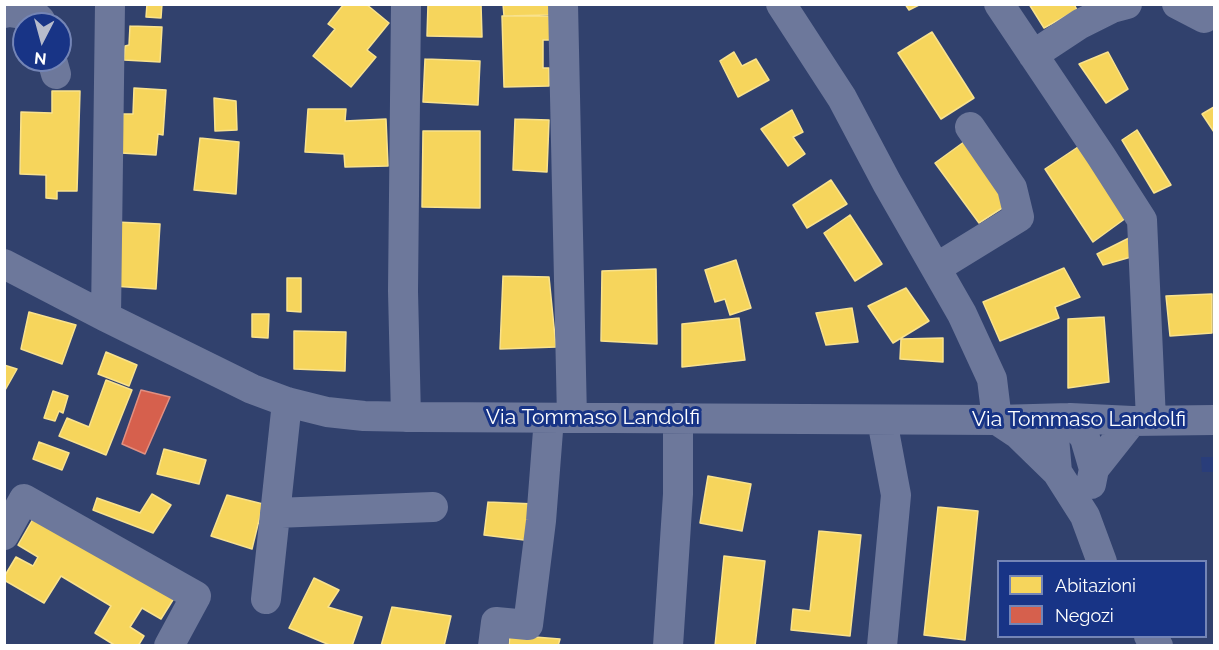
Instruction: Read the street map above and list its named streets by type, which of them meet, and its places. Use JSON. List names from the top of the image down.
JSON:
{
  "streets": {
    "street": ["Via Tommaso Landolfi"]
  },
  "legend": ["Abitazioni", "Negozi"],
  "north": "bottom"
}
